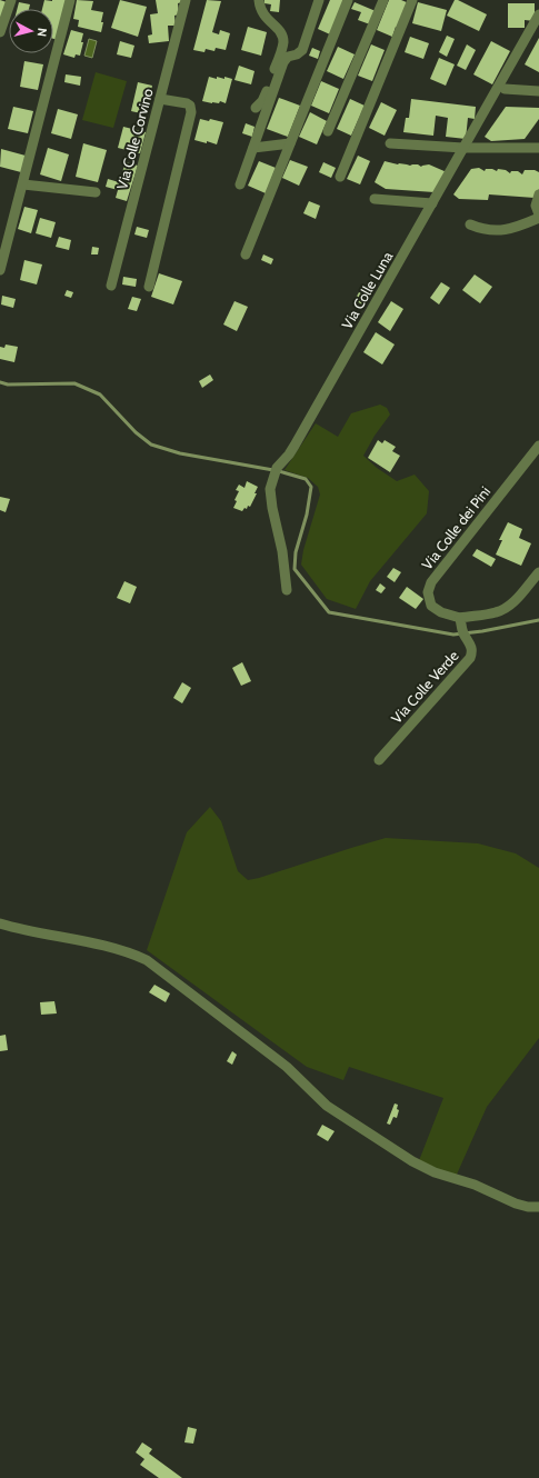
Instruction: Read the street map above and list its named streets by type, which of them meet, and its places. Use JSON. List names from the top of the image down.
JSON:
{
  "streets": {
    "street": [
      "Via Colle Corvino",
      "Via Colle Luna",
      "Via Colle dei Pini",
      "Via Colle Verde"
    ]
  },
  "crossings": [
    ["Via Colle dei Pini", "Via Colle Verde"]
  ],
  "north": "right"
}
